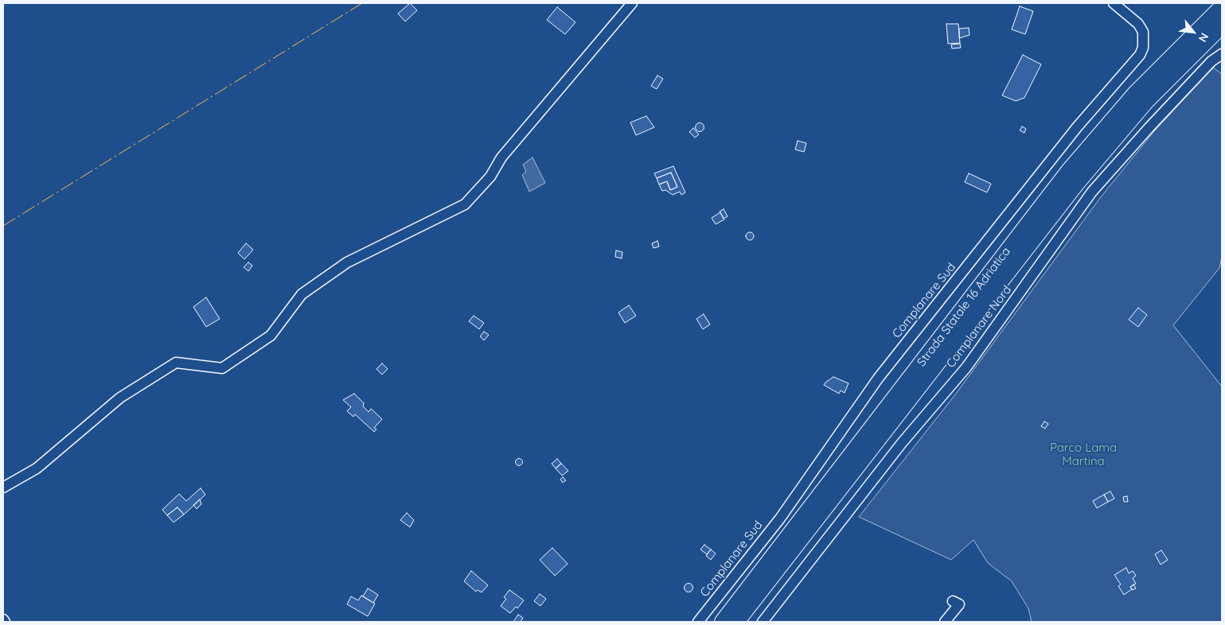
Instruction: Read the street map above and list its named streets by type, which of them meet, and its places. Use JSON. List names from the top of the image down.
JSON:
{
  "streets": {
    "highway": ["Strada Statale 16 Adriatica"],
    "street": ["Complanare Sud", "Complanare Nord"]
  },
  "parks": ["Parco Lama Martina"],
  "north": "bottom right"
}
